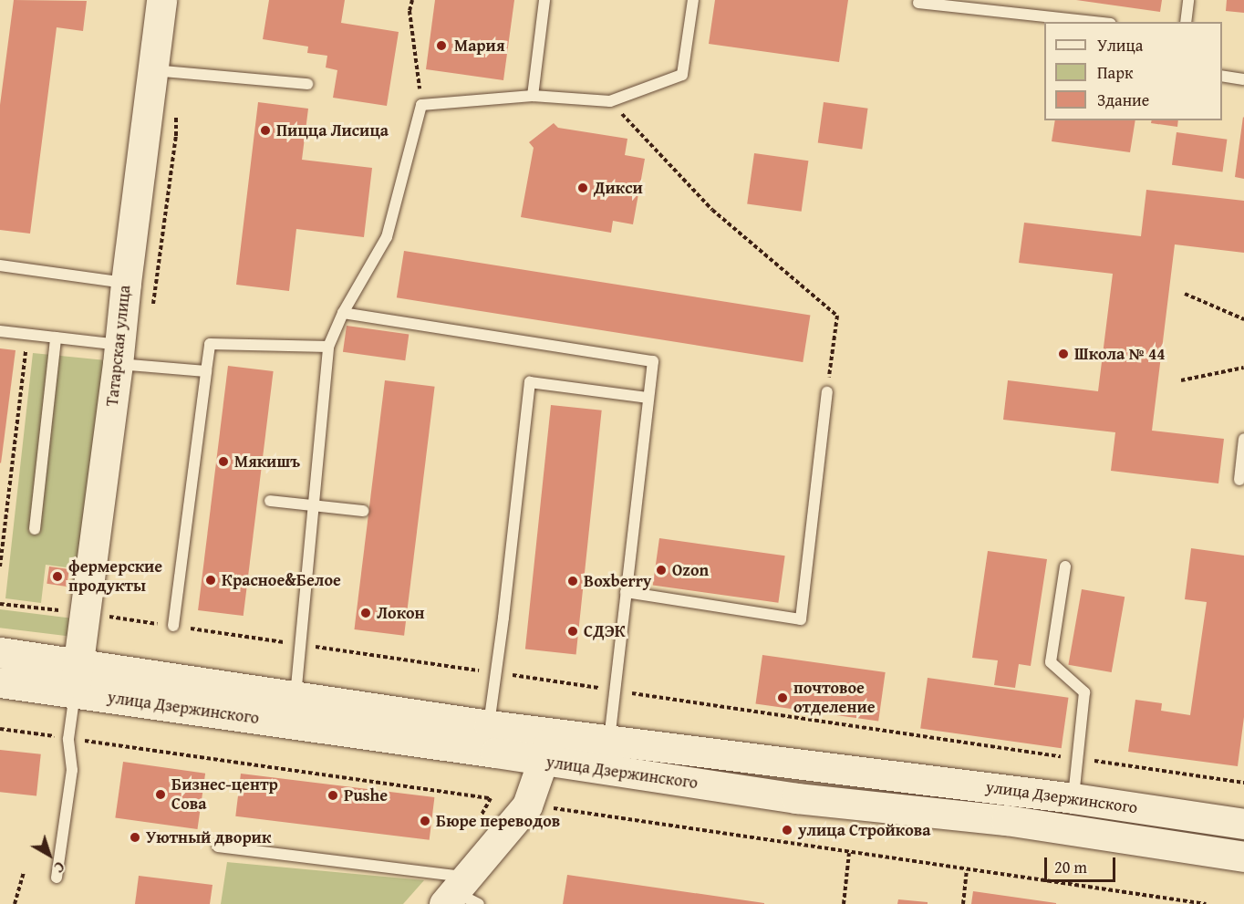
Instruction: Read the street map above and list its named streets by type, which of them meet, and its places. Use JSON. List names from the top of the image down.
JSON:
{
  "streets": {
    "main road": ["Татарская улица", "улица Дзержинского"]
  },
  "crossings": [
    ["Татарская улица", "улица Дзержинского"]
  ],
  "places": [
    "Мария",
    "Пицца Лисица",
    "Дикси",
    "Школа № 44",
    "Мякишъ",
    "Ozon",
    "фермерские продукты",
    "Красное&Белое",
    "Boxberry",
    "Локон",
    "СДЭК",
    "почтовое отделение",
    "Бизнес-центр Сова",
    "Pushe",
    "Бюре переводов",
    "улица Стройкова",
    "Уютный дворик"
  ],
  "legend": ["Улица", "Парк", "Здание"],
  "scale_bar": "20 m",
  "north": "bottom right"
}
